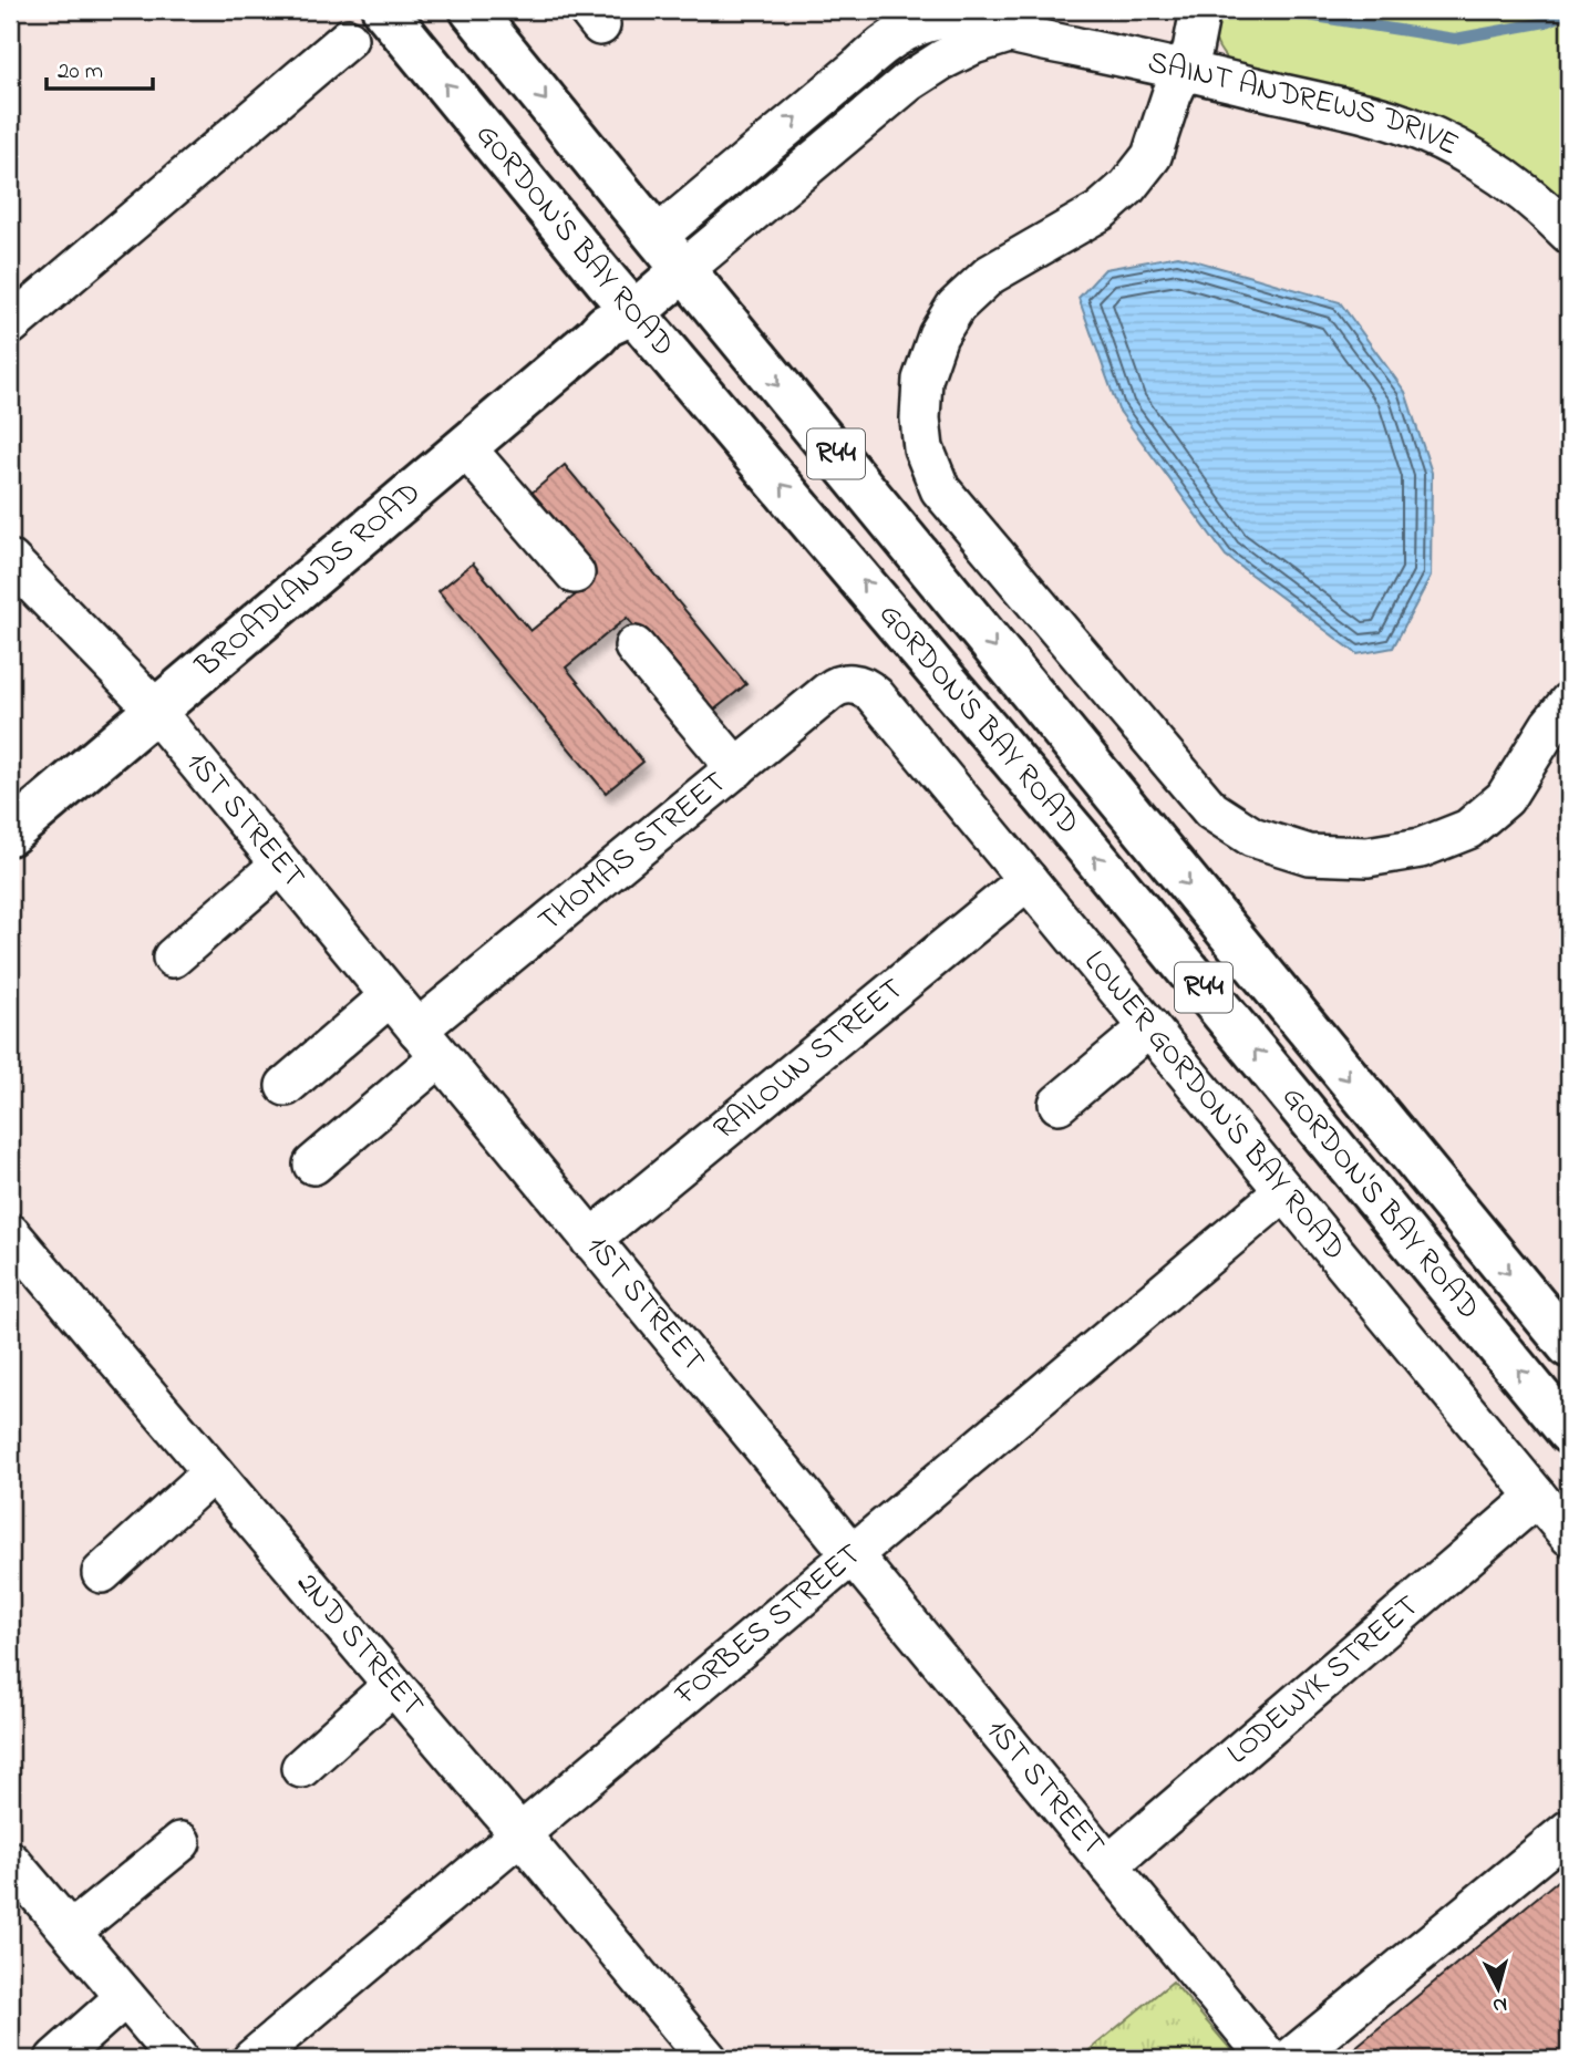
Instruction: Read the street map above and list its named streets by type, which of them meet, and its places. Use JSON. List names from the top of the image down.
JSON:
{
  "streets": {
    "main road": ["GORDON'S BAY ROAD", "R44", "BROADLANDS ROAD"],
    "street": [
      "SAINT ANDREWS DRIVE",
      "1ST STREET",
      "THOMAS STREET",
      "RAILOUN STREET",
      "LOWER GORDON'S BAY ROAD",
      "FORBES STREET",
      "2ND STREET",
      "LODEWYK STREET"
    ]
  },
  "crossings": [
    ["SAINT ANDREWS DRIVE", "GORDON'S BAY ROAD"],
    ["GORDON'S BAY ROAD", "BROADLANDS ROAD"],
    ["BROADLANDS ROAD", "1ST STREET"],
    ["1ST STREET", "THOMAS STREET"],
    ["1ST STREET", "RAILOUN STREET"],
    ["1ST STREET", "FORBES STREET"],
    ["1ST STREET", "LODEWYK STREET"],
    ["THOMAS STREET", "LOWER GORDON'S BAY ROAD"],
    ["RAILOUN STREET", "LOWER GORDON'S BAY ROAD"],
    ["LOWER GORDON'S BAY ROAD", "FORBES STREET"],
    ["LOWER GORDON'S BAY ROAD", "LODEWYK STREET"],
    ["FORBES STREET", "2ND STREET"]
  ],
  "scale_bar": "20 m",
  "north": "bottom"
}
